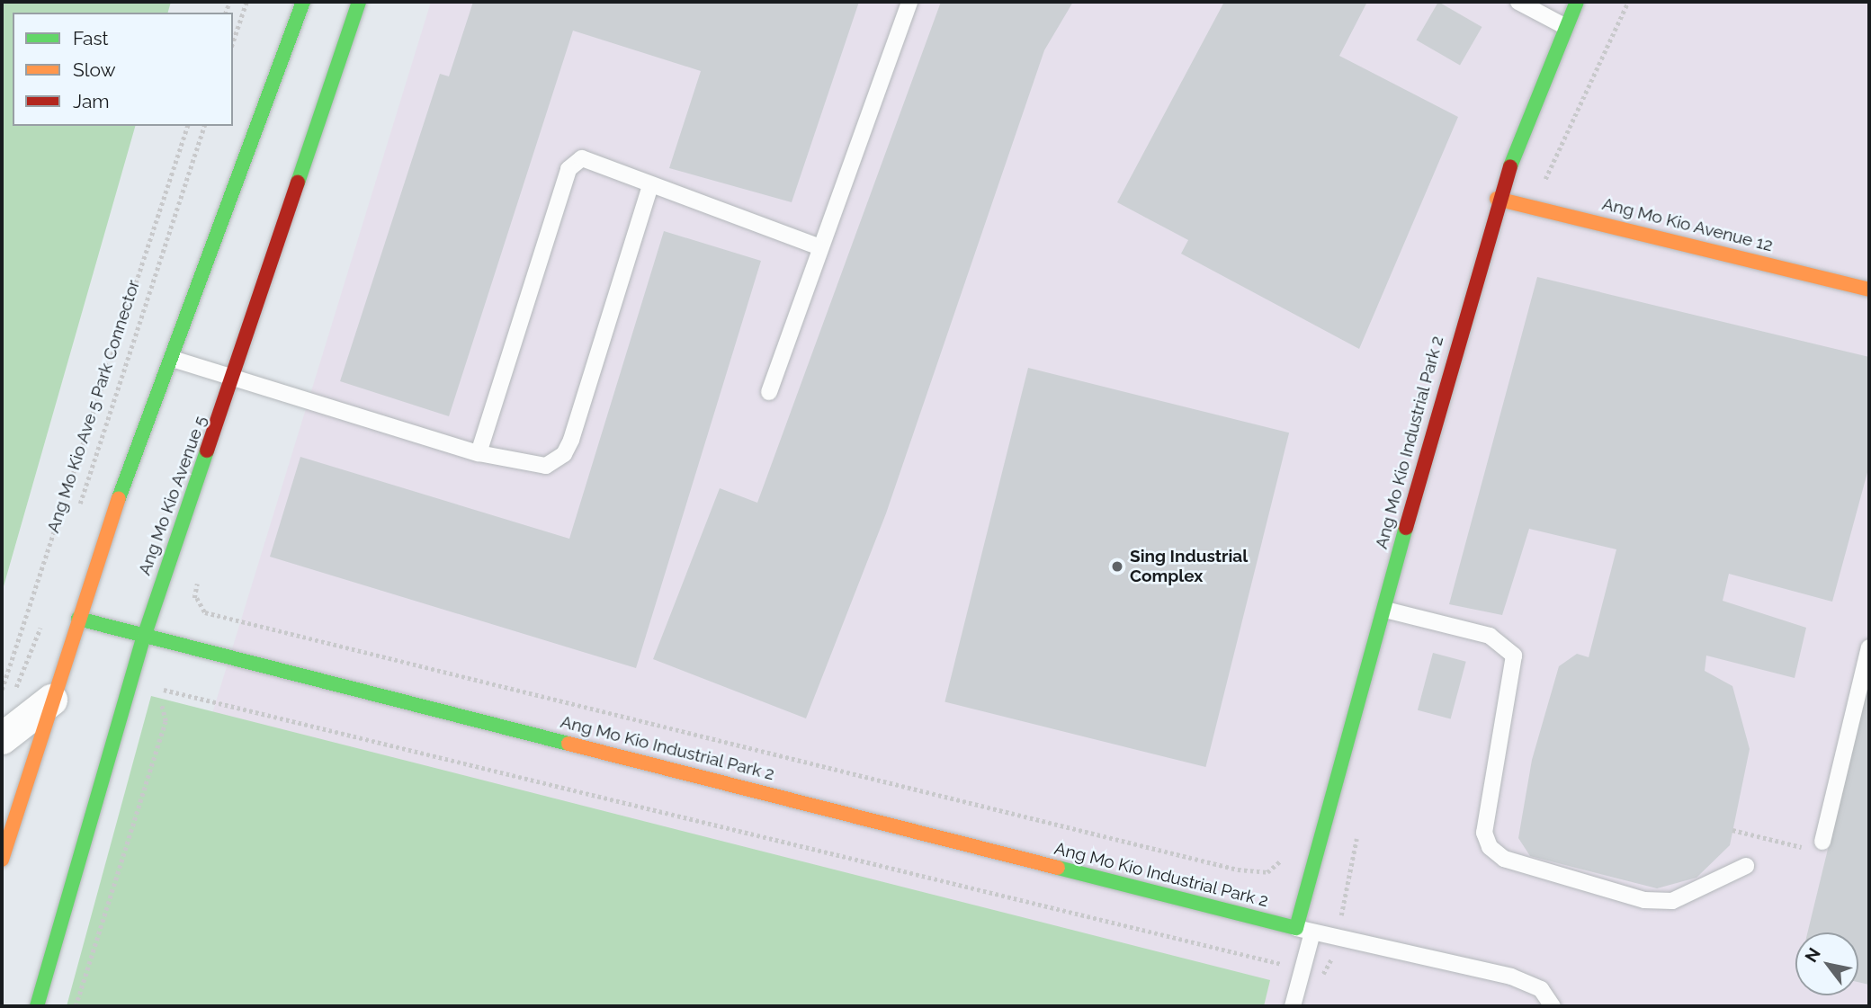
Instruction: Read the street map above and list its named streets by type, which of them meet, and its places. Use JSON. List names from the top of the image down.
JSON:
{
  "streets": {
    "street": ["Ang Mo Kio Avenue 12", "Ang Mo Kio Industrial Park 2", "Ang Mo Kio Avenue 5"],
    "path": ["Ang Mo Kio Ave 5 Park Connector"]
  },
  "crossings": [
    ["Ang Mo Kio Avenue 12", "Ang Mo Kio Industrial Park 2"],
    ["Ang Mo Kio Industrial Park 2", "Ang Mo Kio Avenue 5"]
  ],
  "places": ["Sing Industrial Complex"],
  "legend": ["Fast", "Slow", "Jam"],
  "north": "top left"
}
